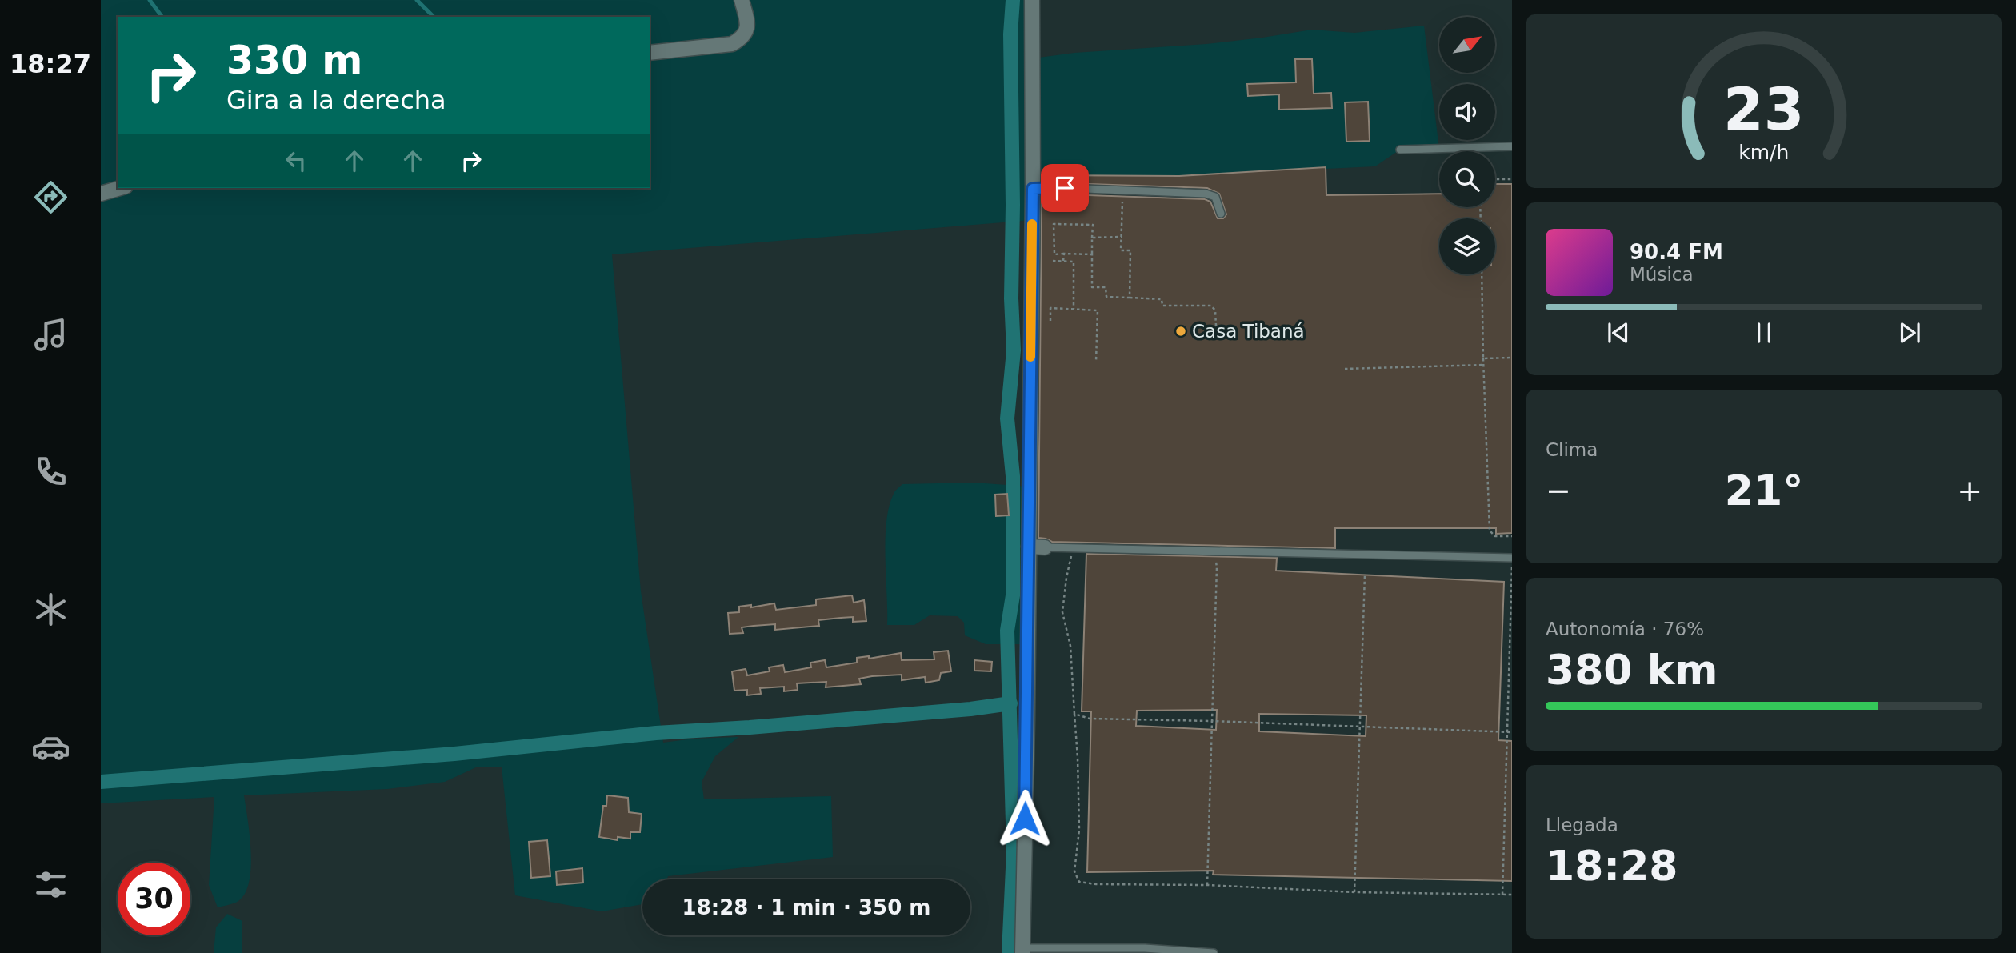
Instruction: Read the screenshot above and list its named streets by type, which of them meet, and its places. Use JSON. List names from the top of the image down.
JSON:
{
  "places": ["Casa Tibaná"],
  "north": "top right",
  "page": {
    "tabs": "18:27",
    "turn": ["330 m", "Gira a la derecha"],
    "song": ["90.4 FM", "Música"],
    "tile": [
      "Clima",
      ["Autonomía · 76%", "380 km"],
      ["Llegada", "18:28"]
    ],
    "heat": ["−", "21°", "+"],
    "limit": "30",
    "trip": "18:28 · 1 min · 350 m",
    "gauge": ["23", "km/h"]
  }
}
